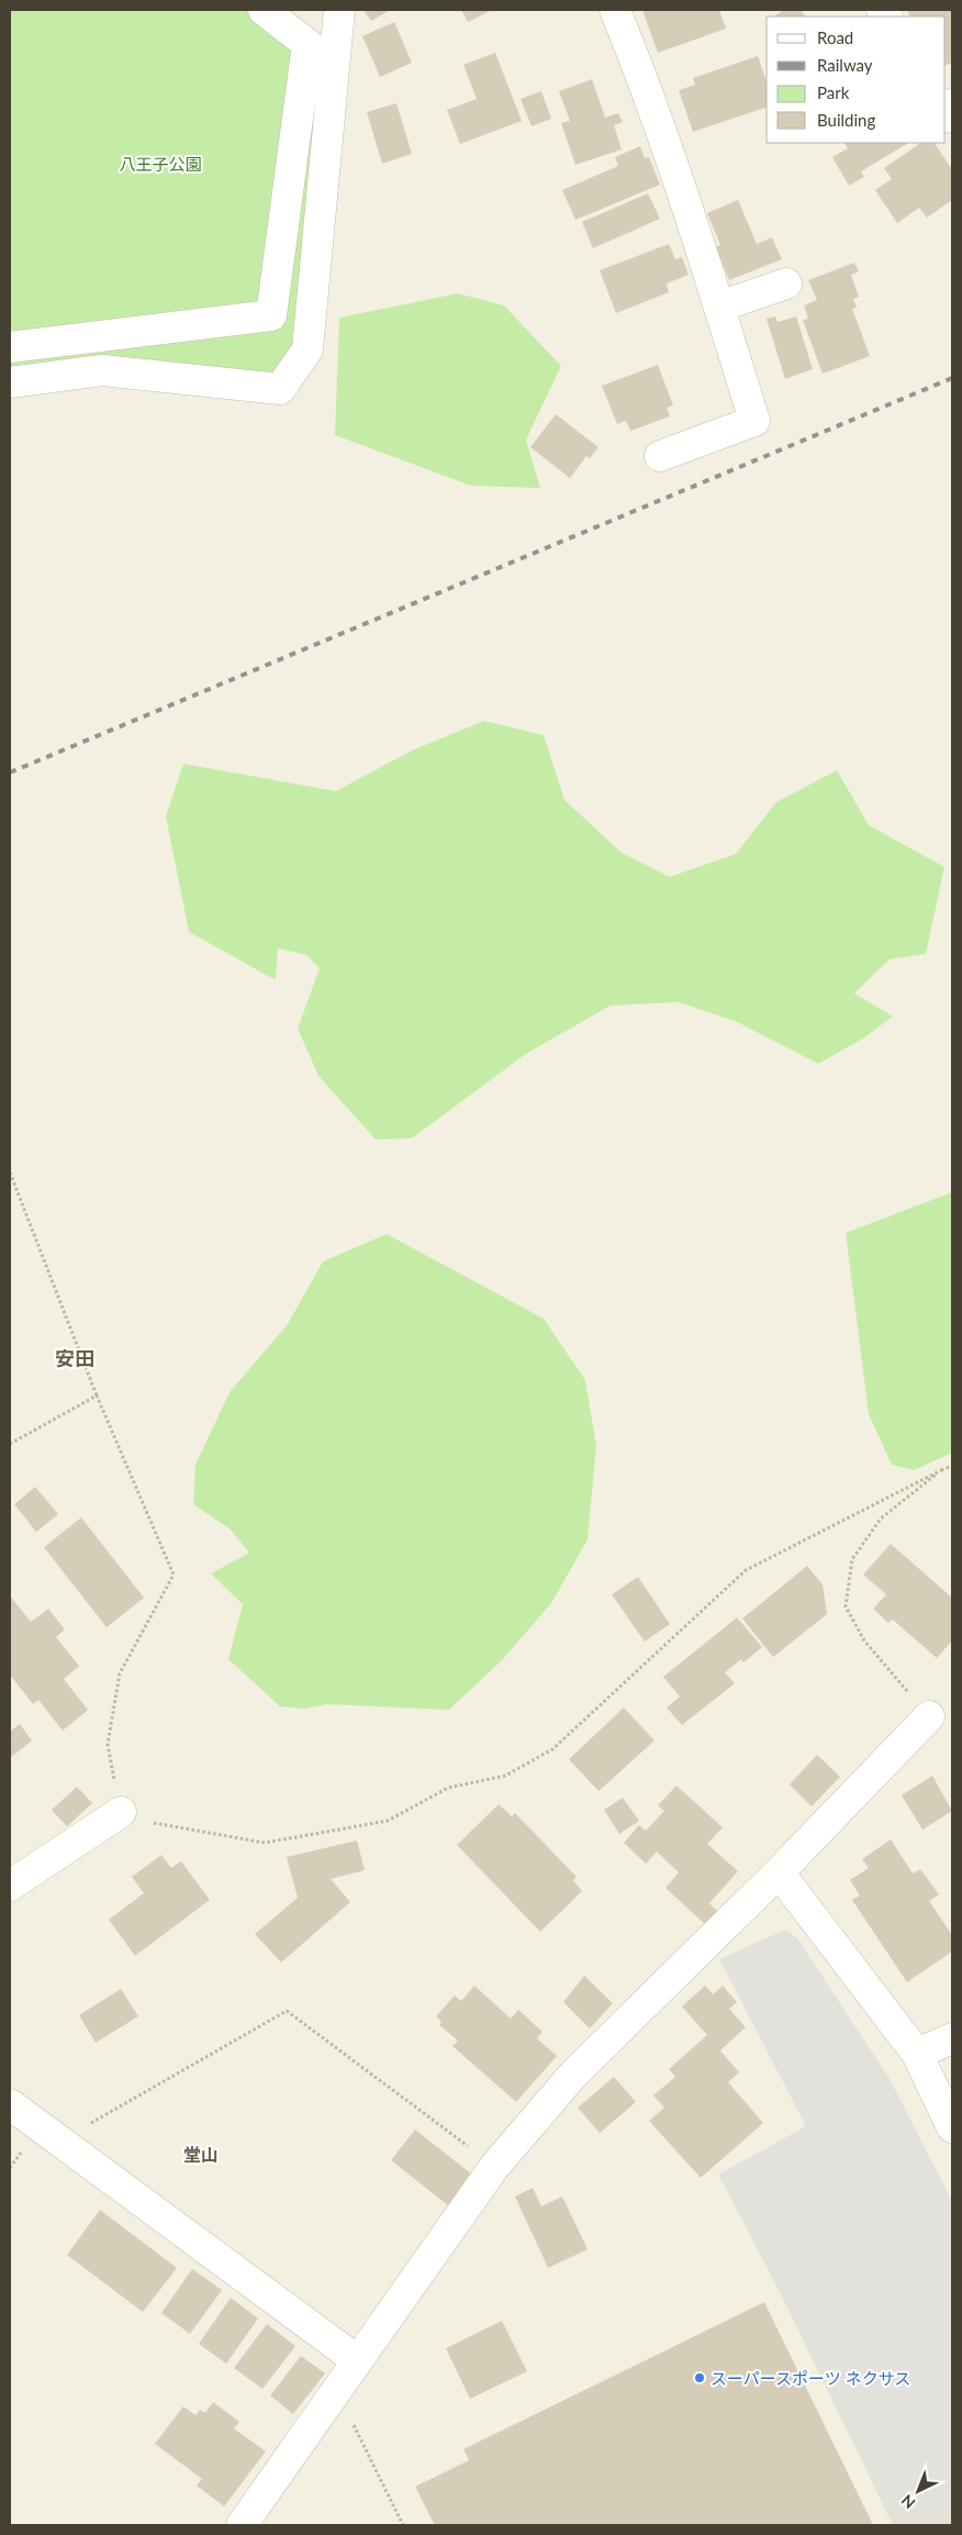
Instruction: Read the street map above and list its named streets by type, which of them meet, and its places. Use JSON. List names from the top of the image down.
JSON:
{
  "districts": ["安田", "堂山"],
  "parks": ["八王子公園"],
  "places": ["スーパースポーツ ネクサス"],
  "legend": [
    "Road",
    "Railway",
    "Park",
    "Building"
  ],
  "north": "bottom left"
}
